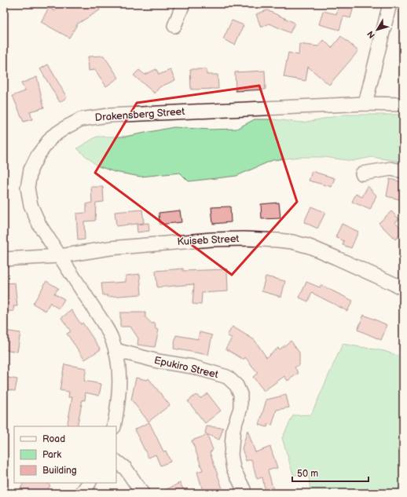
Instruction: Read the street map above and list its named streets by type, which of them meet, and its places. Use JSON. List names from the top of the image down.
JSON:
{
  "streets": {
    "street": ["Drakensberg Street", "Kuiseb Street", "Epukiro Street"]
  },
  "crossings": [
    ["Drakensberg Street", "Kuiseb Street"],
    ["Drakensberg Street", "Epukiro Street"]
  ],
  "legend": ["Road", "Park", "Building"],
  "scale_bar": "50 m",
  "north": "bottom left"
}
